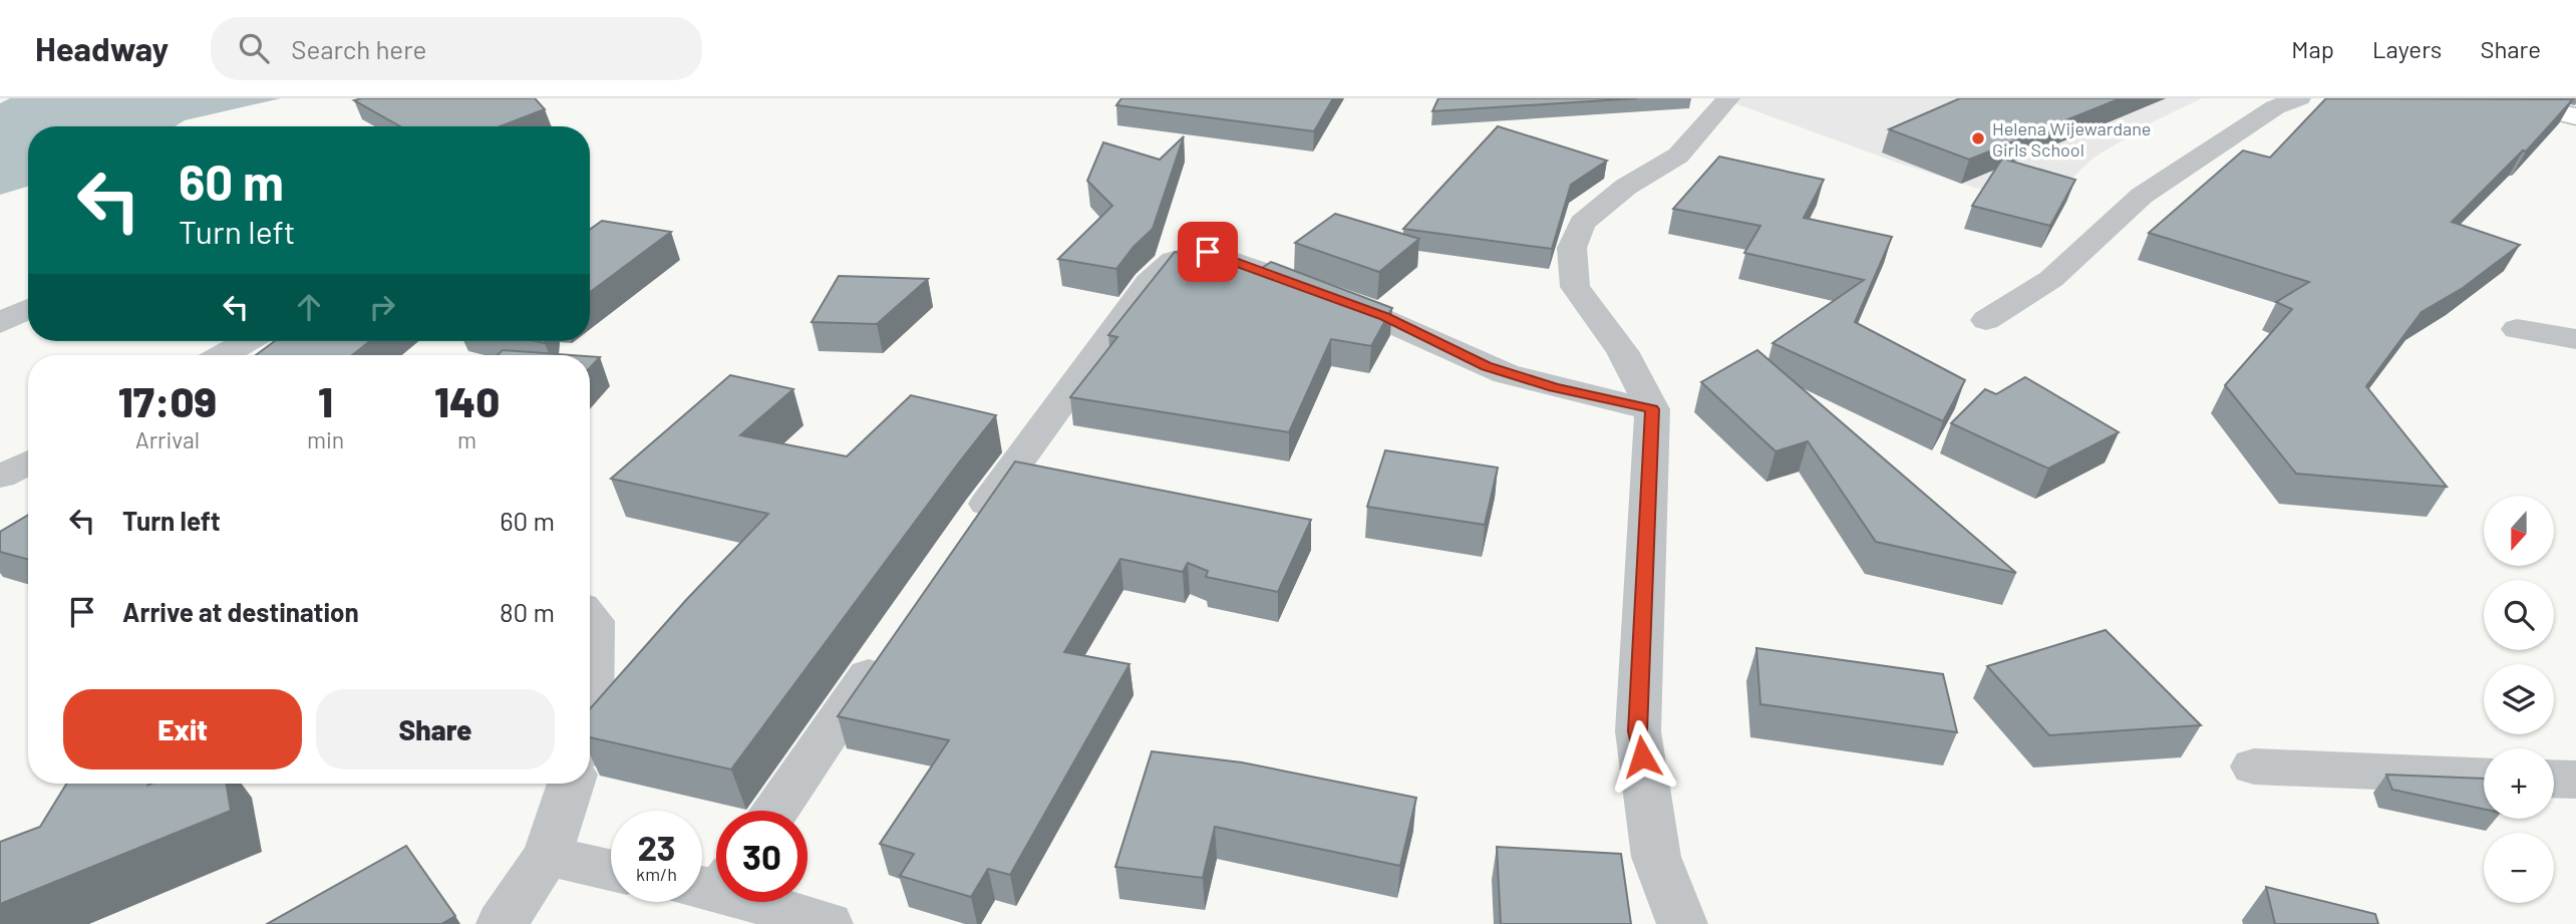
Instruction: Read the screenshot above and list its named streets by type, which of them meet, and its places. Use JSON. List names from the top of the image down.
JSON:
{
  "places": ["Helena Wijewardane Girls School"],
  "north": "bottom",
  "page": {
    "header": "Headway",
    "search": "Search here",
    "nav": ["Map", "Layers", "Share"],
    "turn": ["60 m", "Turn left"],
    "eta": [
      "17:09",
      "Arrival",
      "1",
      "min",
      "140",
      "m"
    ],
    "list": [
      {
        "name": "Turn left",
        "value": "60 m"
      },
      {
        "name": "Arrive at destination",
        "value": "80 m"
      }
    ],
    "map_buttons": ["+", "−"],
    "buttons": ["Exit", "Share"],
    "speed": "23 km/h",
    "limit": "30"
  }
}
